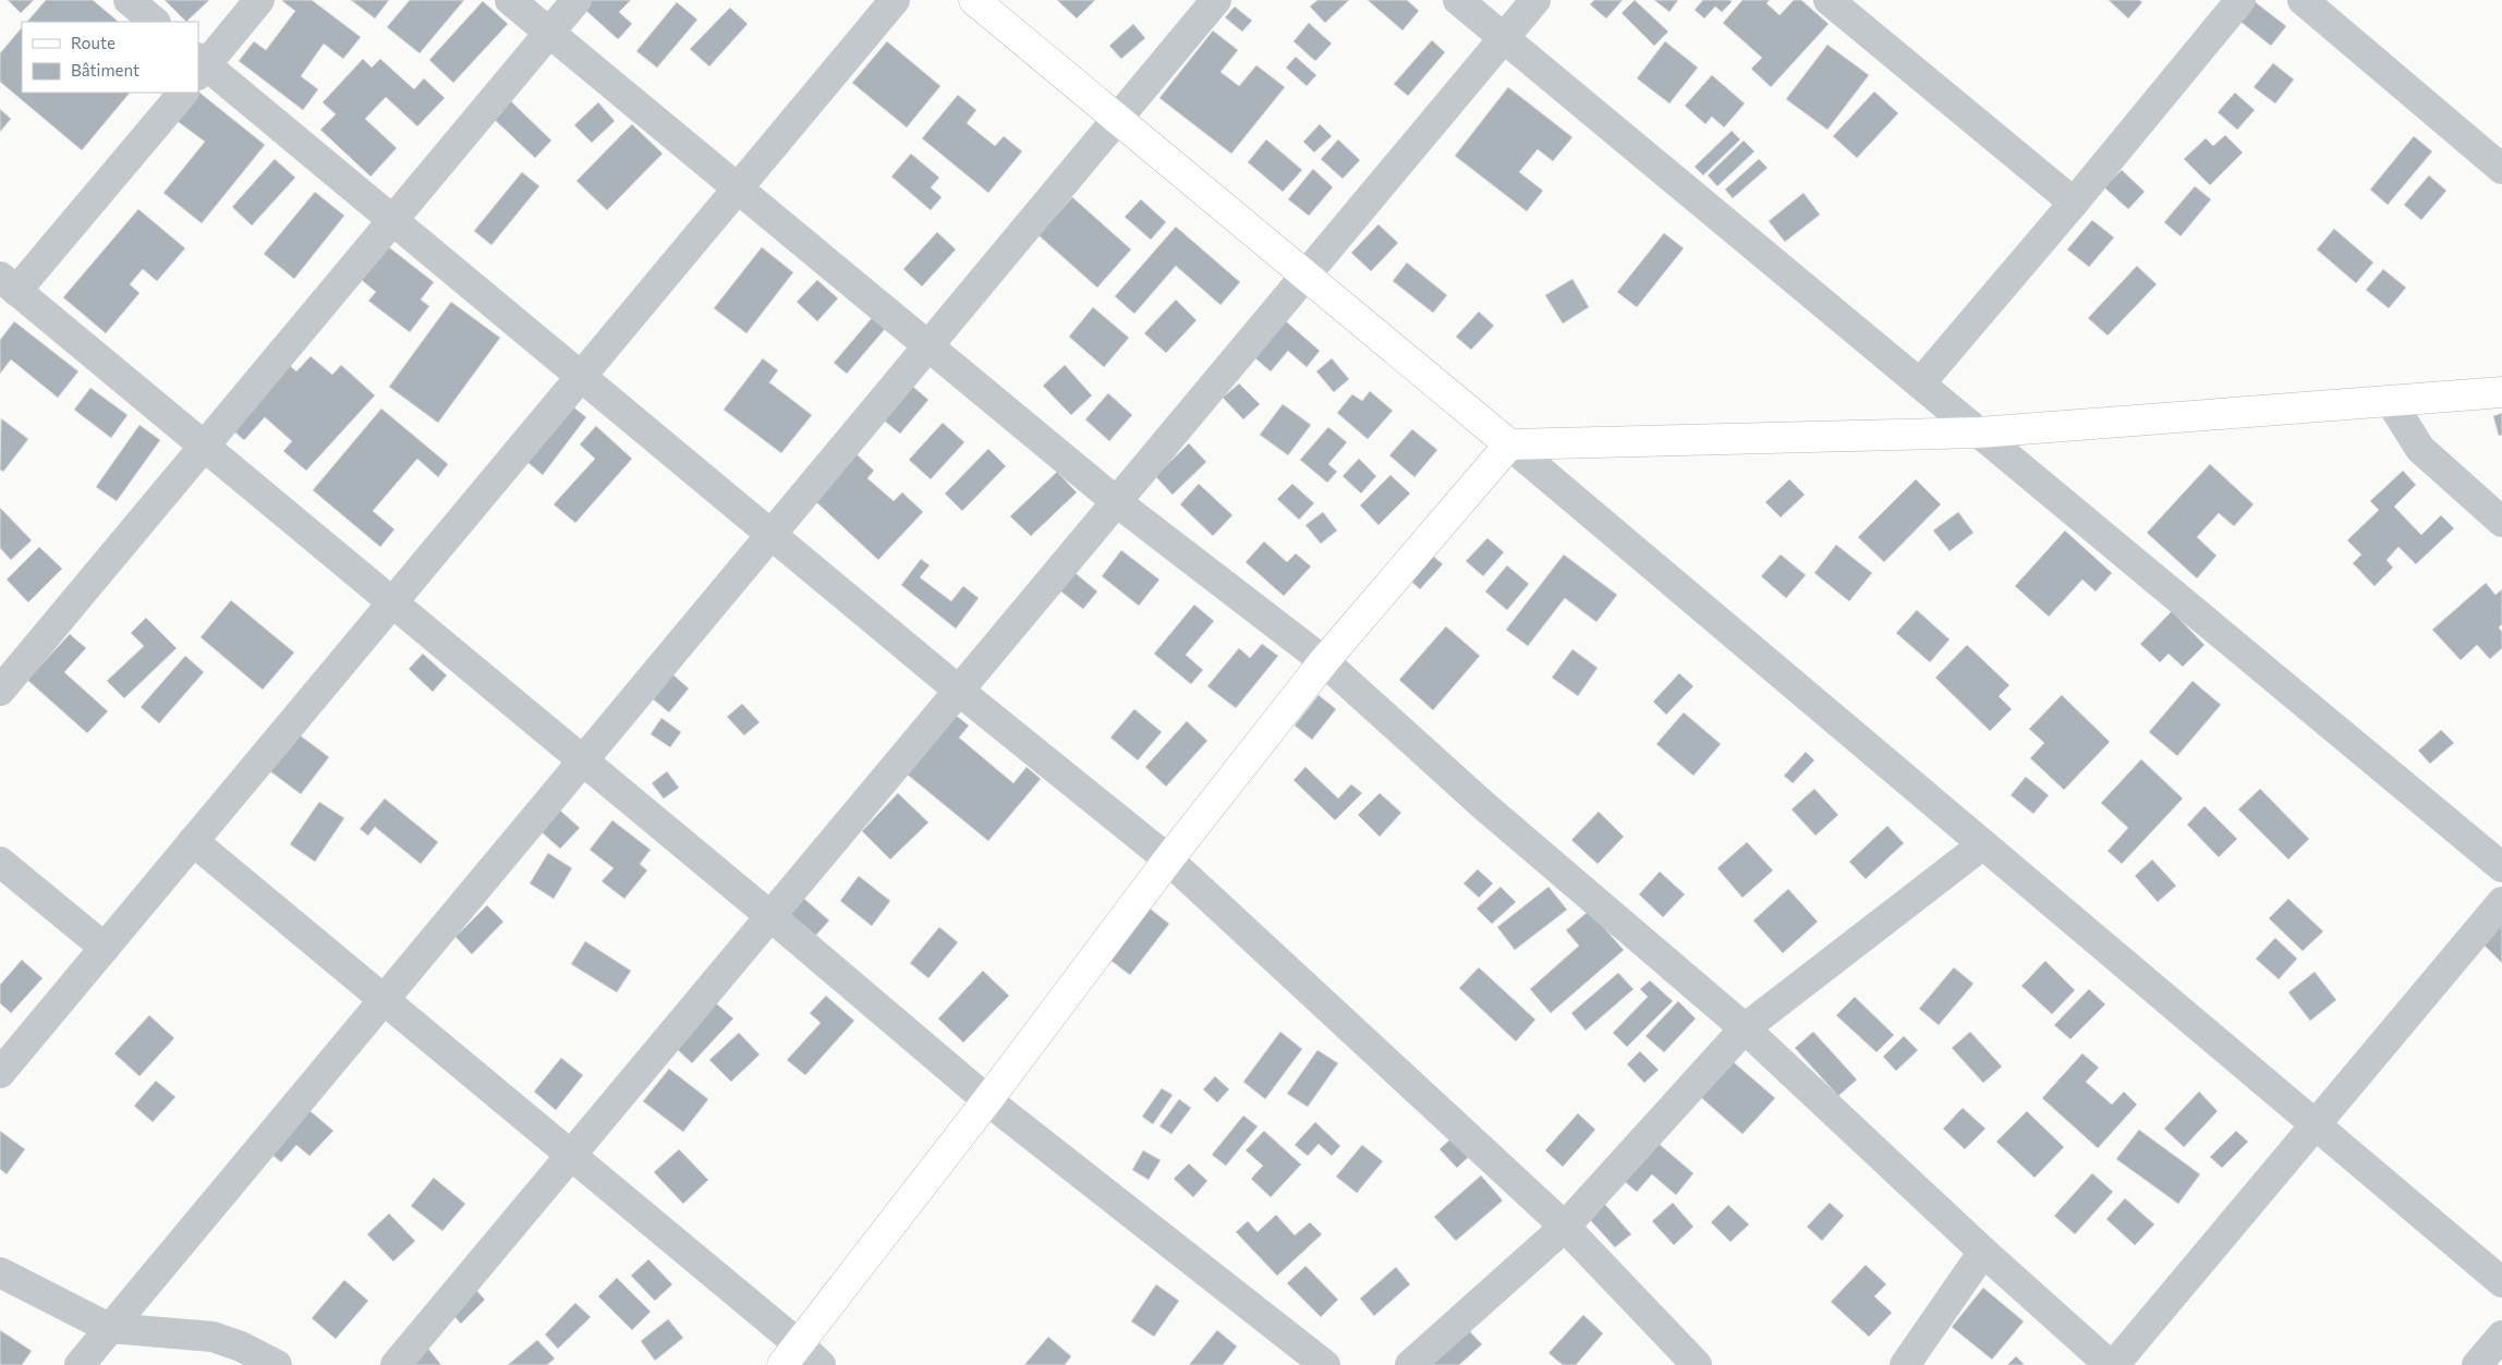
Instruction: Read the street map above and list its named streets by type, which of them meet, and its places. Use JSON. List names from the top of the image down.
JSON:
{
  "legend": ["Route", "Bâtiment"]
}
